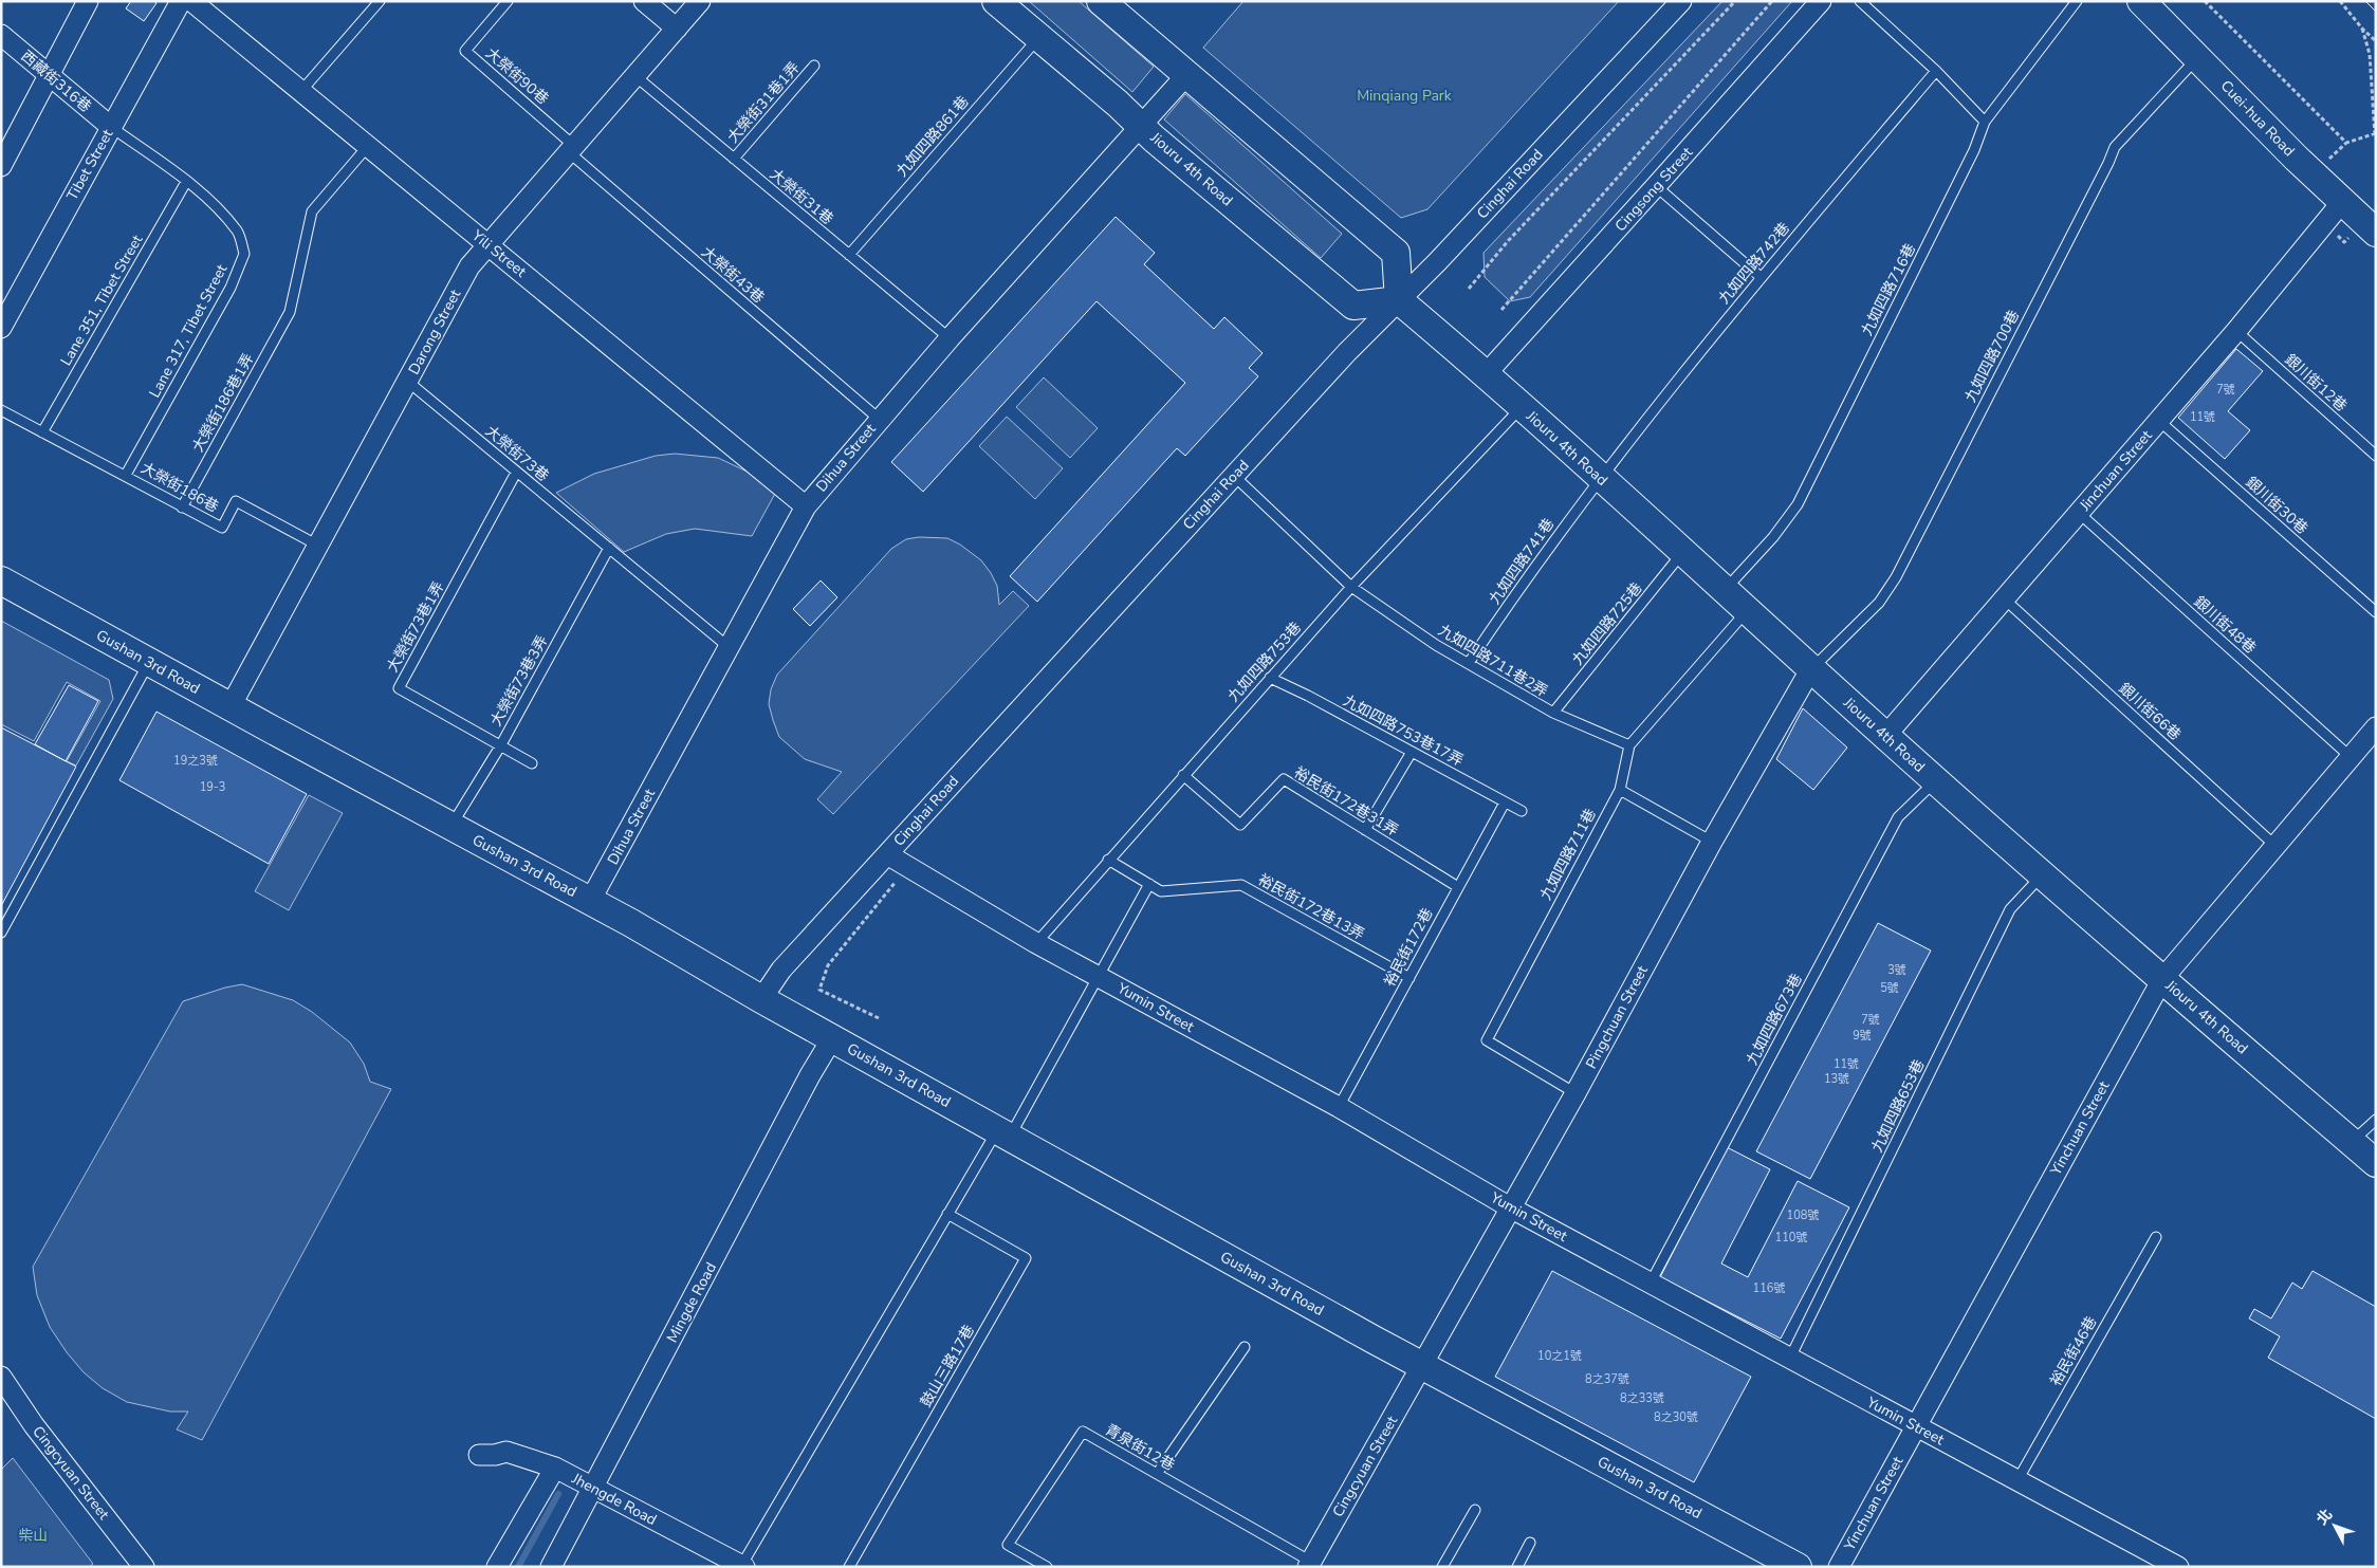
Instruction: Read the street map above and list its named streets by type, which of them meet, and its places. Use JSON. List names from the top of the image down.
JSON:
{
  "streets": {
    "street": [
      "西藏街316巷",
      "Cuei-hua Road",
      "Tibet Street",
      "Jiouru 4th Road",
      "Cinghai Road",
      "Cingsong Street",
      "Yili Street",
      "Darong Street",
      "Dihua Street",
      "Jinchuan Street",
      "Gushan 3rd Road",
      "Yumin Street",
      "Pingchuan Street",
      "Yinchuan Street",
      "Mingde Road",
      "Cingcyuan Street",
      "Jhengde Road"
    ],
    "lane": [
      "大榮街90巷",
      "大榮街31巷1弄",
      "九如四路861巷",
      "大榮街31巷",
      "九如四路742巷",
      "大榮街43巷",
      "九如四路716巷",
      "Lane 351, Tibet Street",
      "Lane 317, Tibet Street",
      "九如四路700巷",
      "銀川街12巷",
      "大榮街186巷1弄",
      "大榮街73巷",
      "大榮街186巷",
      "銀川街30巷",
      "九如四路741巷",
      "九如四路725巷",
      "銀川街48巷",
      "大榮街73巷1弄",
      "九如四路711巷2弄",
      "九如四路753巷",
      "大榮街73巷3弄",
      "銀川街66巷",
      "九如四路753巷17弄",
      "裕民街172巷31弄",
      "九如四路711巷",
      "裕民街172巷13弄",
      "裕民街172巷",
      "九如四路673巷",
      "九如四路653巷",
      "裕民街46巷",
      "鼓山三路17巷",
      "青泉街12巷"
    ]
  },
  "crossings": [
    ["大榮街90巷", "大榮街43巷"],
    ["大榮街90巷", "Darong Street"],
    ["西藏街316巷", "Tibet Street"],
    ["西藏街316巷", "Lane 317, Tibet Street"],
    ["大榮街31巷1弄", "大榮街31巷"],
    ["Cuei-hua Road", "九如四路700巷"],
    ["Cuei-hua Road", "Jinchuan Street"],
    ["九如四路861巷", "Jiouru 4th Road"],
    ["九如四路861巷", "大榮街31巷"],
    ["Tibet Street", "Lane 317, Tibet Street"],
    ["Jiouru 4th Road", "Cinghai Road"],
    ["Jiouru 4th Road", "Cingsong Street"],
    ["Jiouru 4th Road", "九如四路742巷"],
    ["Jiouru 4th Road", "九如四路716巷"],
    ["Jiouru 4th Road", "九如四路700巷"],
    ["Jiouru 4th Road", "Dihua Street"],
    ["Jiouru 4th Road", "Jinchuan Street"],
    ["Jiouru 4th Road", "九如四路741巷"],
    ["Jiouru 4th Road", "九如四路725巷"],
    ["Jiouru 4th Road", "九如四路753巷"],
    ["Jiouru 4th Road", "九如四路711巷"],
    ["Jiouru 4th Road", "Pingchuan Street"],
    ["Jiouru 4th Road", "九如四路673巷"],
    ["Jiouru 4th Road", "九如四路653巷"],
    ["Jiouru 4th Road", "Yinchuan Street"],
    ["Cinghai Road", "九如四路711巷2弄"],
    ["Cinghai Road", "Gushan 3rd Road"],
    ["Cinghai Road", "Yumin Street"],
    ["大榮街31巷", "Darong Street"],
    ["大榮街31巷", "Dihua Street"],
    ["Yili Street", "Darong Street"],
    ["Yili Street", "大榮街186巷1弄"],
    ["Yili Street", "Dihua Street"],
    ["九如四路742巷", "九如四路741巷"],
    ["大榮街43巷", "Darong Street"],
    ["大榮街43巷", "Dihua Street"],
    ["Lane 351, Tibet Street", "Lane 317, Tibet Street"],
    ["Lane 317, Tibet Street", "大榮街186巷"],
    ["Darong Street", "大榮街73巷"],
    ["Darong Street", "大榮街186巷"],
    ["Darong Street", "Gushan 3rd Road"],
    ["九如四路700巷", "Pingchuan Street"],
    ["銀川街12巷", "Jinchuan Street"],
    ["大榮街186巷1弄", "大榮街186巷"],
    ["大榮街73巷", "Dihua Street"],
    ["大榮街73巷", "大榮街73巷1弄"],
    ["大榮街73巷", "大榮街73巷3弄"],
    ["Dihua Street", "Gushan 3rd Road"],
    ["Jinchuan Street", "銀川街30巷"],
    ["Jinchuan Street", "銀川街48巷"],
    ["Jinchuan Street", "銀川街66巷"],
    ["九如四路741巷", "九如四路711巷2弄"],
    ["九如四路725巷", "九如四路711巷2弄"],
    ["銀川街48巷", "Yinchuan Street"],
    ["大榮街73巷1弄", "大榮街73巷3弄"],
    ["九如四路711巷2弄", "九如四路753巷"],
    ["九如四路711巷2弄", "九如四路711巷"],
    ["Gushan 3rd Road", "大榮街73巷3弄"],
    ["Gushan 3rd Road", "Pingchuan Street"],
    ["Gushan 3rd Road", "Mingde Road"],
    ["Gushan 3rd Road", "Cingcyuan Street"],
    ["九如四路753巷", "九如四路753巷17弄"],
    ["九如四路753巷", "裕民街172巷31弄"],
    ["九如四路753巷", "裕民街172巷13弄"],
    ["九如四路753巷", "Yumin Street"],
    ["銀川街66巷", "Yinchuan Street"],
    ["九如四路753巷17弄", "裕民街172巷"],
    ["裕民街172巷31弄", "裕民街172巷"],
    ["九如四路711巷", "Pingchuan Street"],
    ["裕民街172巷13弄", "裕民街172巷"],
    ["裕民街172巷", "Yumin Street"],
    ["Yumin Street", "Pingchuan Street"],
    ["Yumin Street", "九如四路673巷"],
    ["Yumin Street", "九如四路653巷"],
    ["Yumin Street", "Yinchuan Street"],
    ["Yumin Street", "裕民街46巷"],
    ["Pingchuan Street", "Cingcyuan Street"],
    ["Mingde Road", "Jhengde Road"],
    ["青泉街12巷", "Cingcyuan Street"]
  ],
  "parks": ["Minqiang Park", "柴山"],
  "house_numbers": [
    "7號",
    "11號",
    "19之3號",
    "19-3",
    "3號",
    "5號",
    "7號",
    "9號",
    "11號",
    "13號",
    "108號",
    "110號",
    "116號",
    "10之1號",
    "8之37號",
    "8之33號",
    "8之30號"
  ],
  "north": "top left"
}
